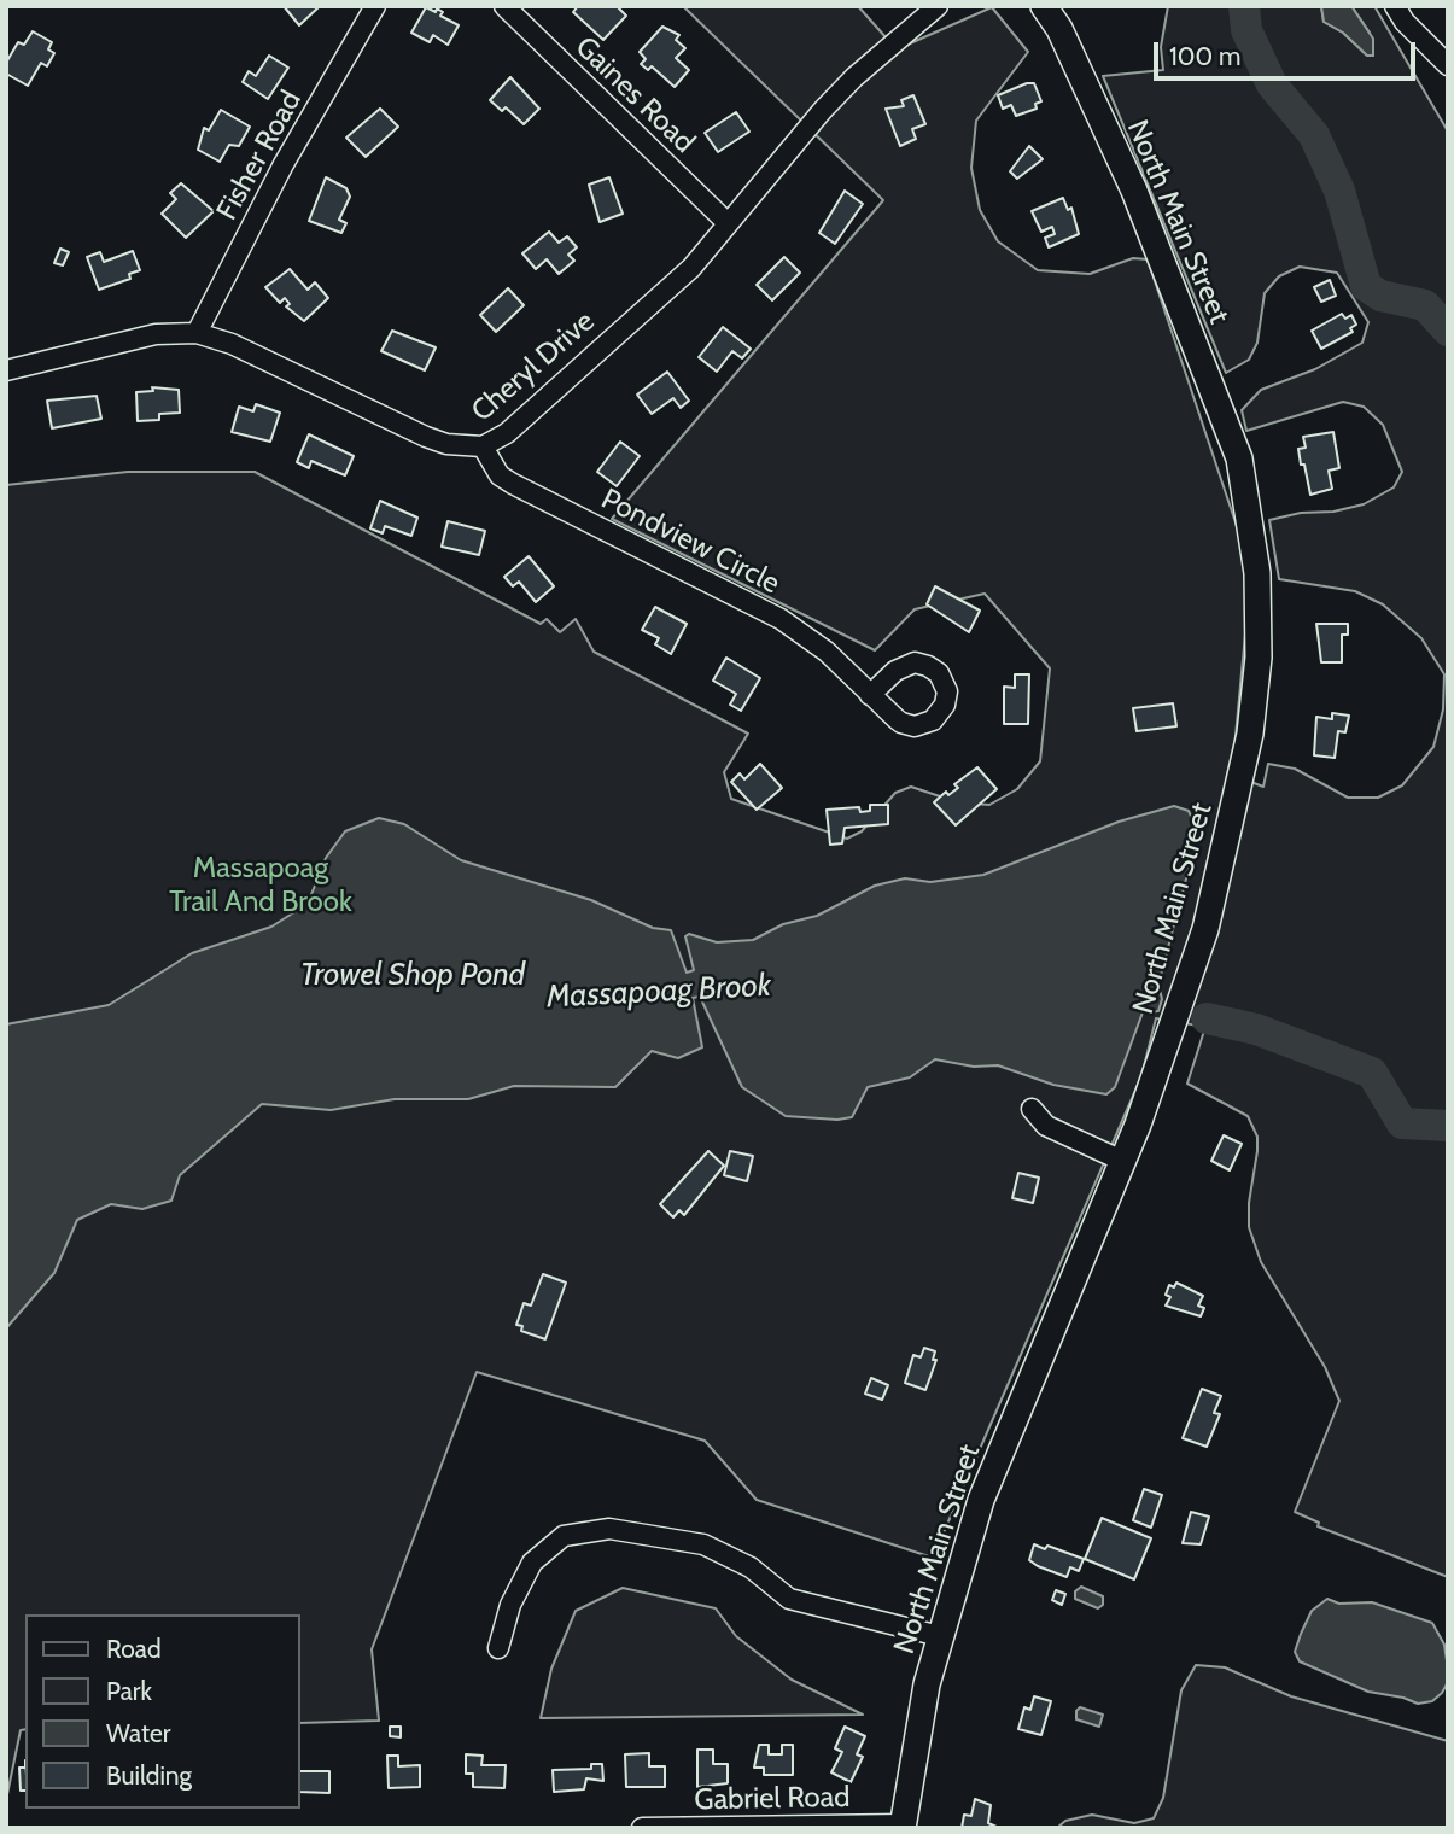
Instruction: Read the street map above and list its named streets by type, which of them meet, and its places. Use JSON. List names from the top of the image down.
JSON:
{
  "streets": {
    "main road": ["North Main Street"],
    "street": [
      "Gaines Road",
      "Fisher Road",
      "Cheryl Drive",
      "Pondview Circle",
      "Gabriel Road"
    ]
  },
  "crossings": [
    ["Gaines Road", "Cheryl Drive"],
    ["Fisher Road", "Cheryl Drive"],
    ["North Main Street", "Gabriel Road"],
    ["Cheryl Drive", "Pondview Circle"]
  ],
  "water": ["Trowel Shop Pond", "Massapoag Brook"],
  "parks": ["Massapoag Trail And Brook"],
  "legend": [
    "Road",
    "Park",
    "Water",
    "Building"
  ],
  "scale_bar": "100 m"
}
